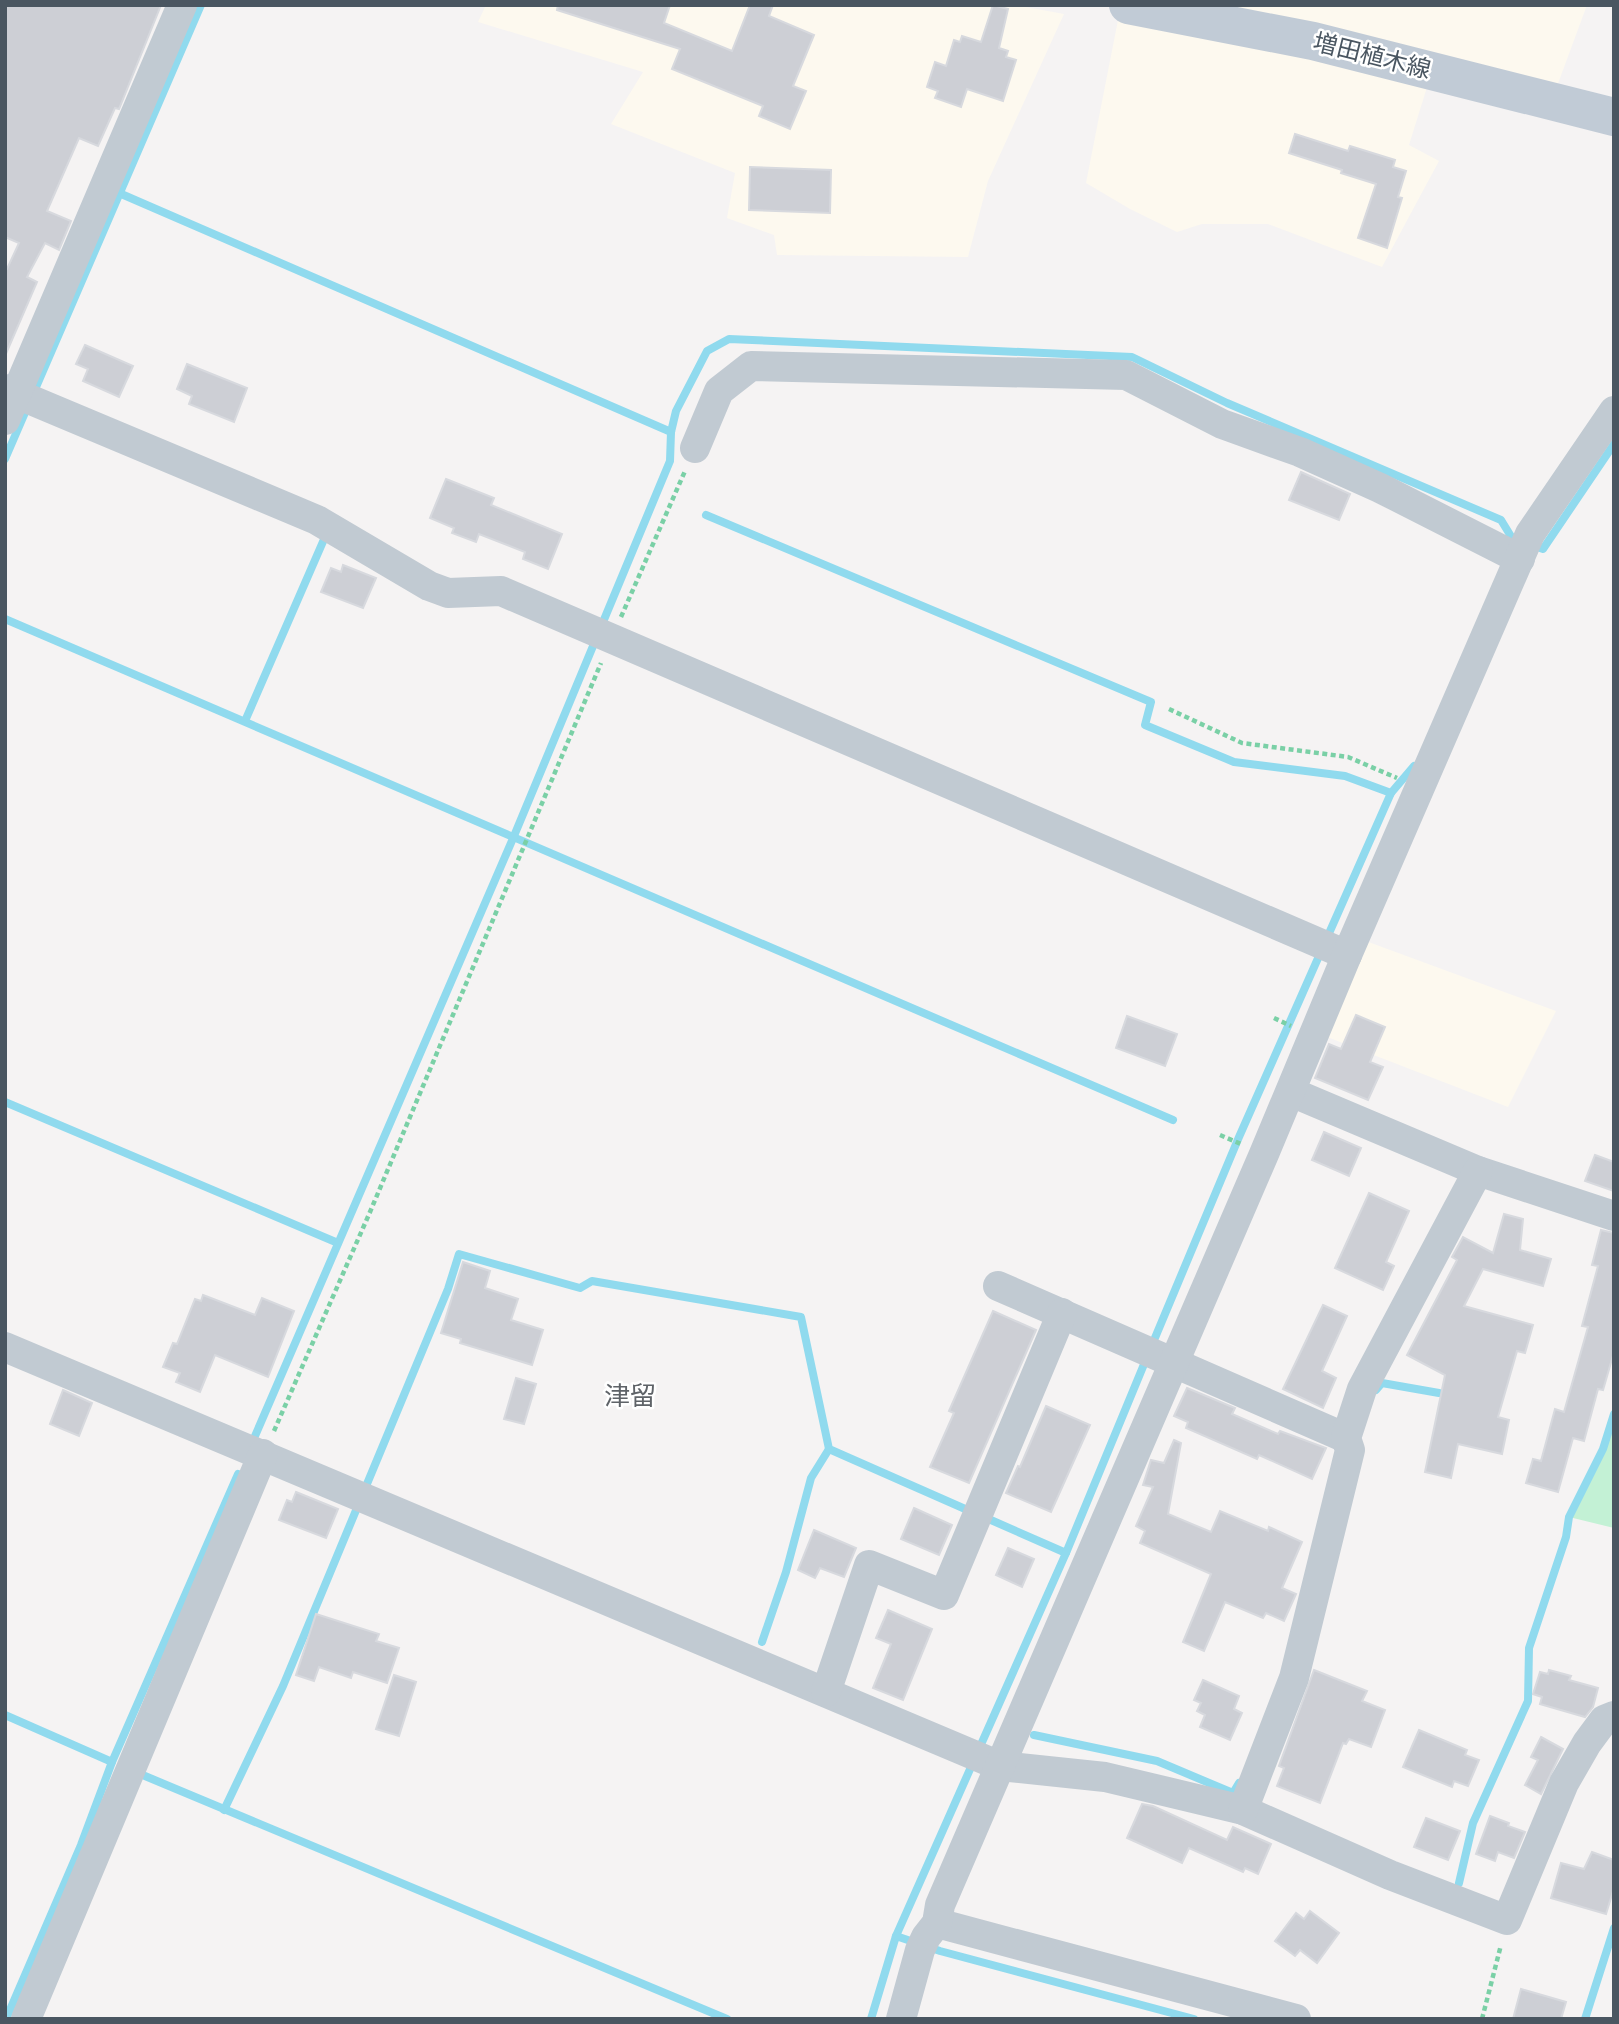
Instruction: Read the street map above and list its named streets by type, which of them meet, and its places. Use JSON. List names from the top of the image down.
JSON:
{
  "streets": {
    "street": ["増田植木線"]
  },
  "districts": ["津留"]
}
